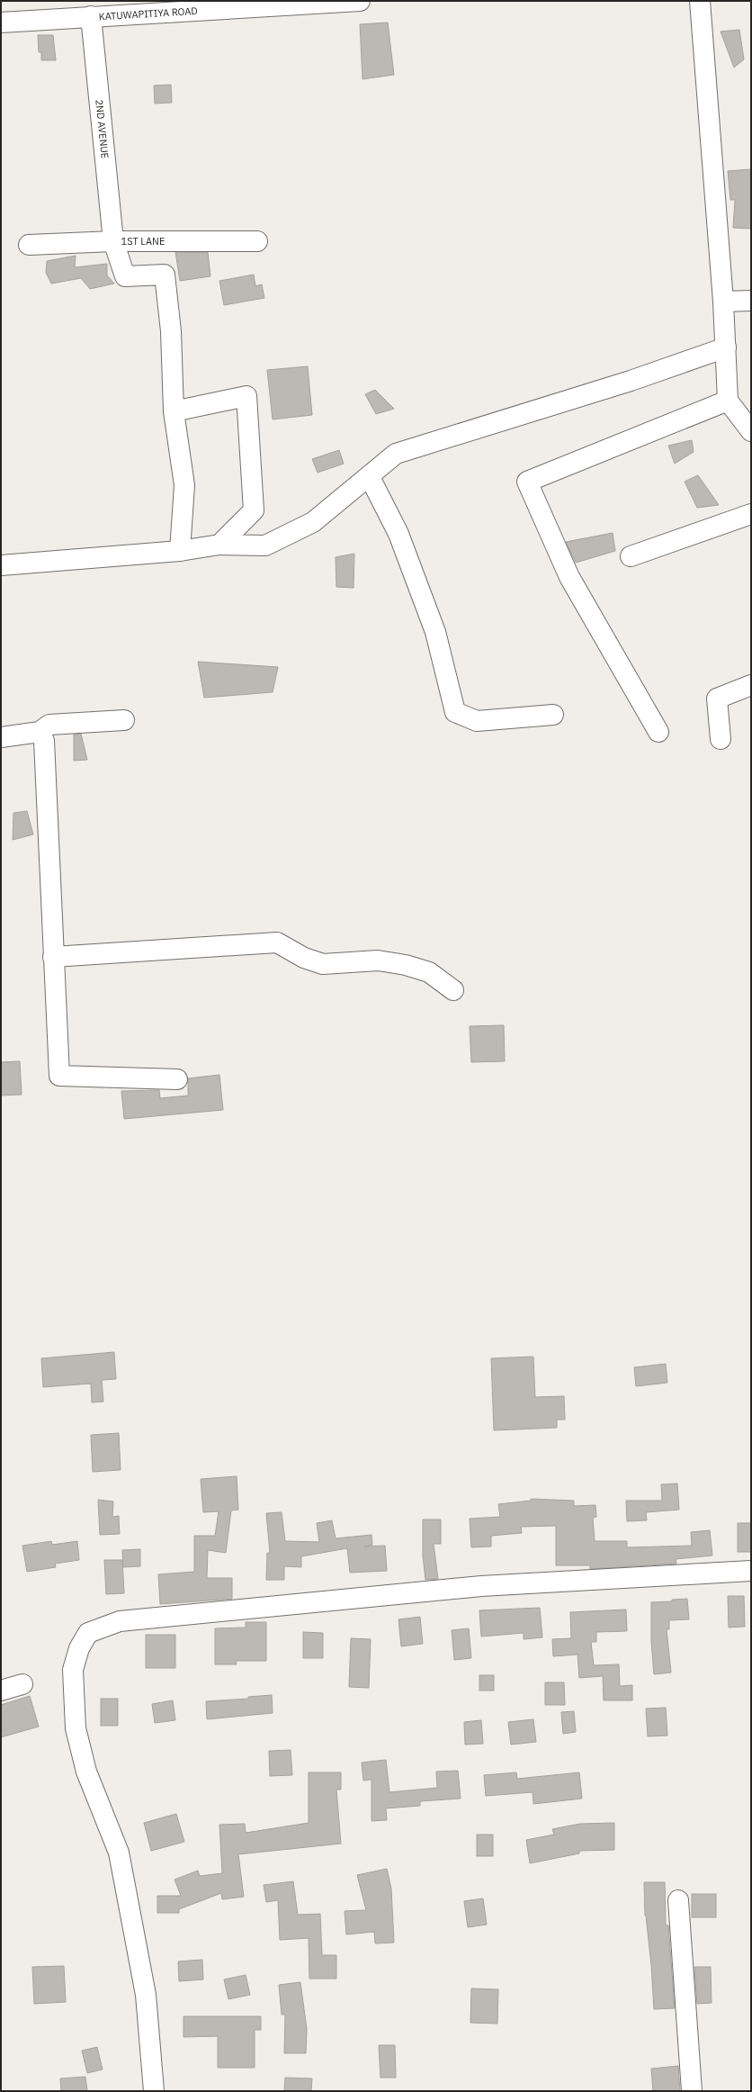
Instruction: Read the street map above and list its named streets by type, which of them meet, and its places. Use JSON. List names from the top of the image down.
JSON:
{
  "streets": {
    "street": ["KATUWAPITIYA ROAD", "2ND AVENUE", "1ST LANE"]
  },
  "crossings": [
    ["KATUWAPITIYA ROAD", "2ND AVENUE"],
    ["2ND AVENUE", "1ST LANE"]
  ]
}
